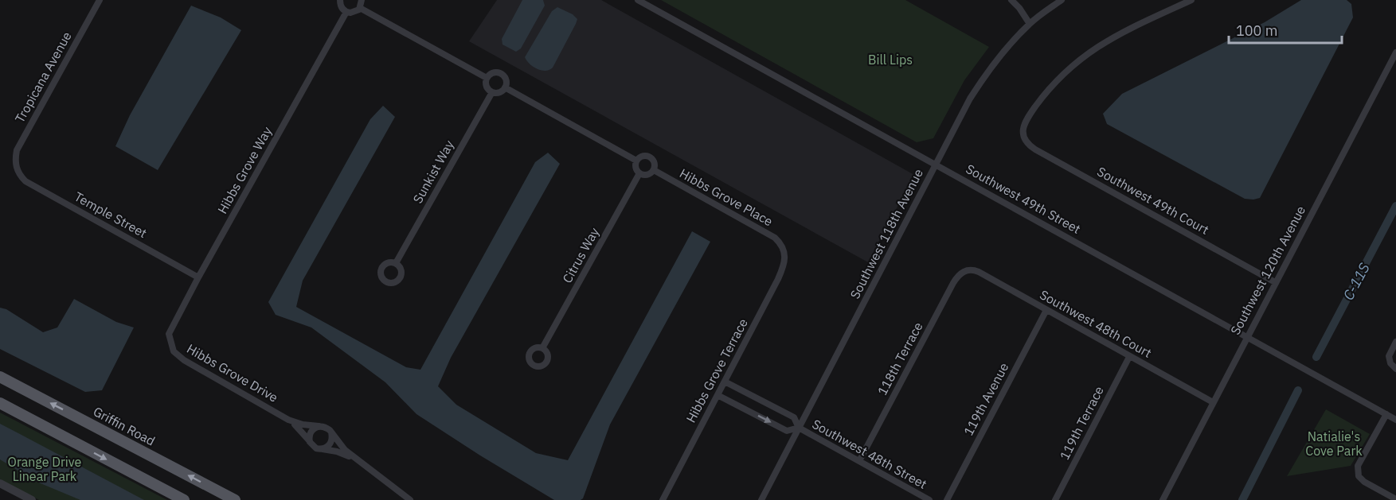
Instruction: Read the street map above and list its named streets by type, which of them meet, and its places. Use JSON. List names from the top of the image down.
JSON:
{
  "streets": {
    "main road": ["Griffin Road"],
    "street": [
      "Tropicana Avenue",
      "Hibbs Grove Way",
      "Sunkist Way",
      "Hibbs Grove Place",
      "Southwest 49th Street",
      "Southwest 49th Court",
      "Temple Street",
      "Southwest 118th Avenue",
      "Citrus Way",
      "Southwest 120th Avenue",
      "Southwest 48th Court",
      "118th Terrace",
      "Hibbs Grove Terrace",
      "Hibbs Grove Drive",
      "119th Avenue",
      "119th Terrace",
      "Southwest 48th Street"
    ]
  },
  "crossings": [
    ["Tropicana Avenue", "Temple Street"],
    ["Hibbs Grove Way", "Temple Street"],
    ["Hibbs Grove Way", "Hibbs Grove Drive"],
    ["Hibbs Grove Place", "Citrus Way"],
    ["Hibbs Grove Place", "Hibbs Grove Terrace"],
    ["Southwest 49th Street", "Southwest 118th Avenue"],
    ["Southwest 49th Street", "Southwest 120th Avenue"],
    ["Southwest 49th Court", "Southwest 120th Avenue"],
    ["Southwest 118th Avenue", "Southwest 48th Street"],
    ["Southwest 120th Avenue", "Southwest 48th Court"],
    ["Southwest 48th Court", "118th Terrace"],
    ["Southwest 48th Court", "119th Avenue"],
    ["Southwest 48th Court", "119th Terrace"],
    ["118th Terrace", "Southwest 48th Street"],
    ["Hibbs Grove Terrace", "Southwest 48th Street"]
  ],
  "water": ["C-11S"],
  "parks": ["Bill Lips", "Natialie's Cove Park", "Orange Drive Linear Park"],
  "scale_bar": "100 m"
}
